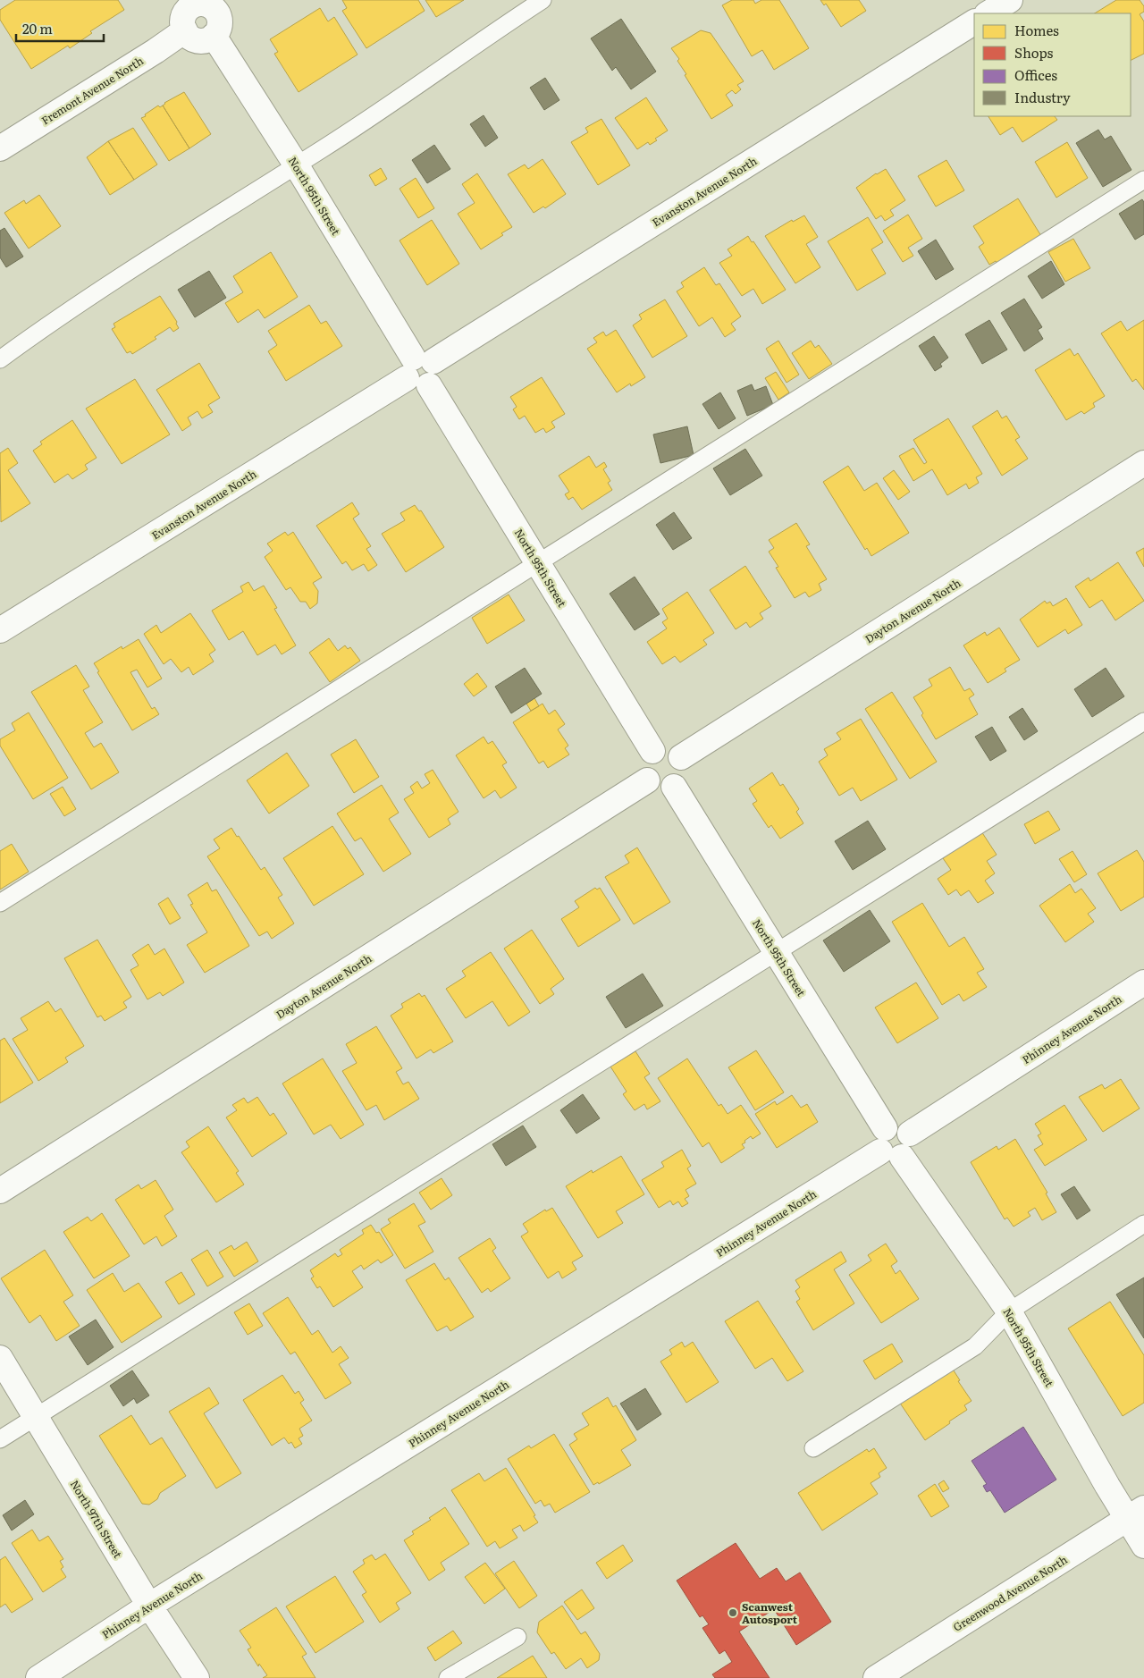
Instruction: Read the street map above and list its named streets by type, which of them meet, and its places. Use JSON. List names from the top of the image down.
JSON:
{
  "streets": {
    "street": [
      "Fremont Avenue North",
      "Evanston Avenue North",
      "North 95th Street",
      "Dayton Avenue North",
      "Phinney Avenue North",
      "North 97th Street",
      "Greenwood Avenue North"
    ]
  },
  "crossings": [
    ["Fremont Avenue North", "North 95th Street"],
    ["Evanston Avenue North", "North 95th Street"],
    ["North 95th Street", "Dayton Avenue North"],
    ["North 95th Street", "Phinney Avenue North"],
    ["North 95th Street", "Greenwood Avenue North"],
    ["Phinney Avenue North", "North 97th Street"]
  ],
  "places": ["Scanwest Autosport"],
  "legend": [
    "Homes",
    "Shops",
    "Offices",
    "Industry"
  ],
  "scale_bar": "20 m"
}
